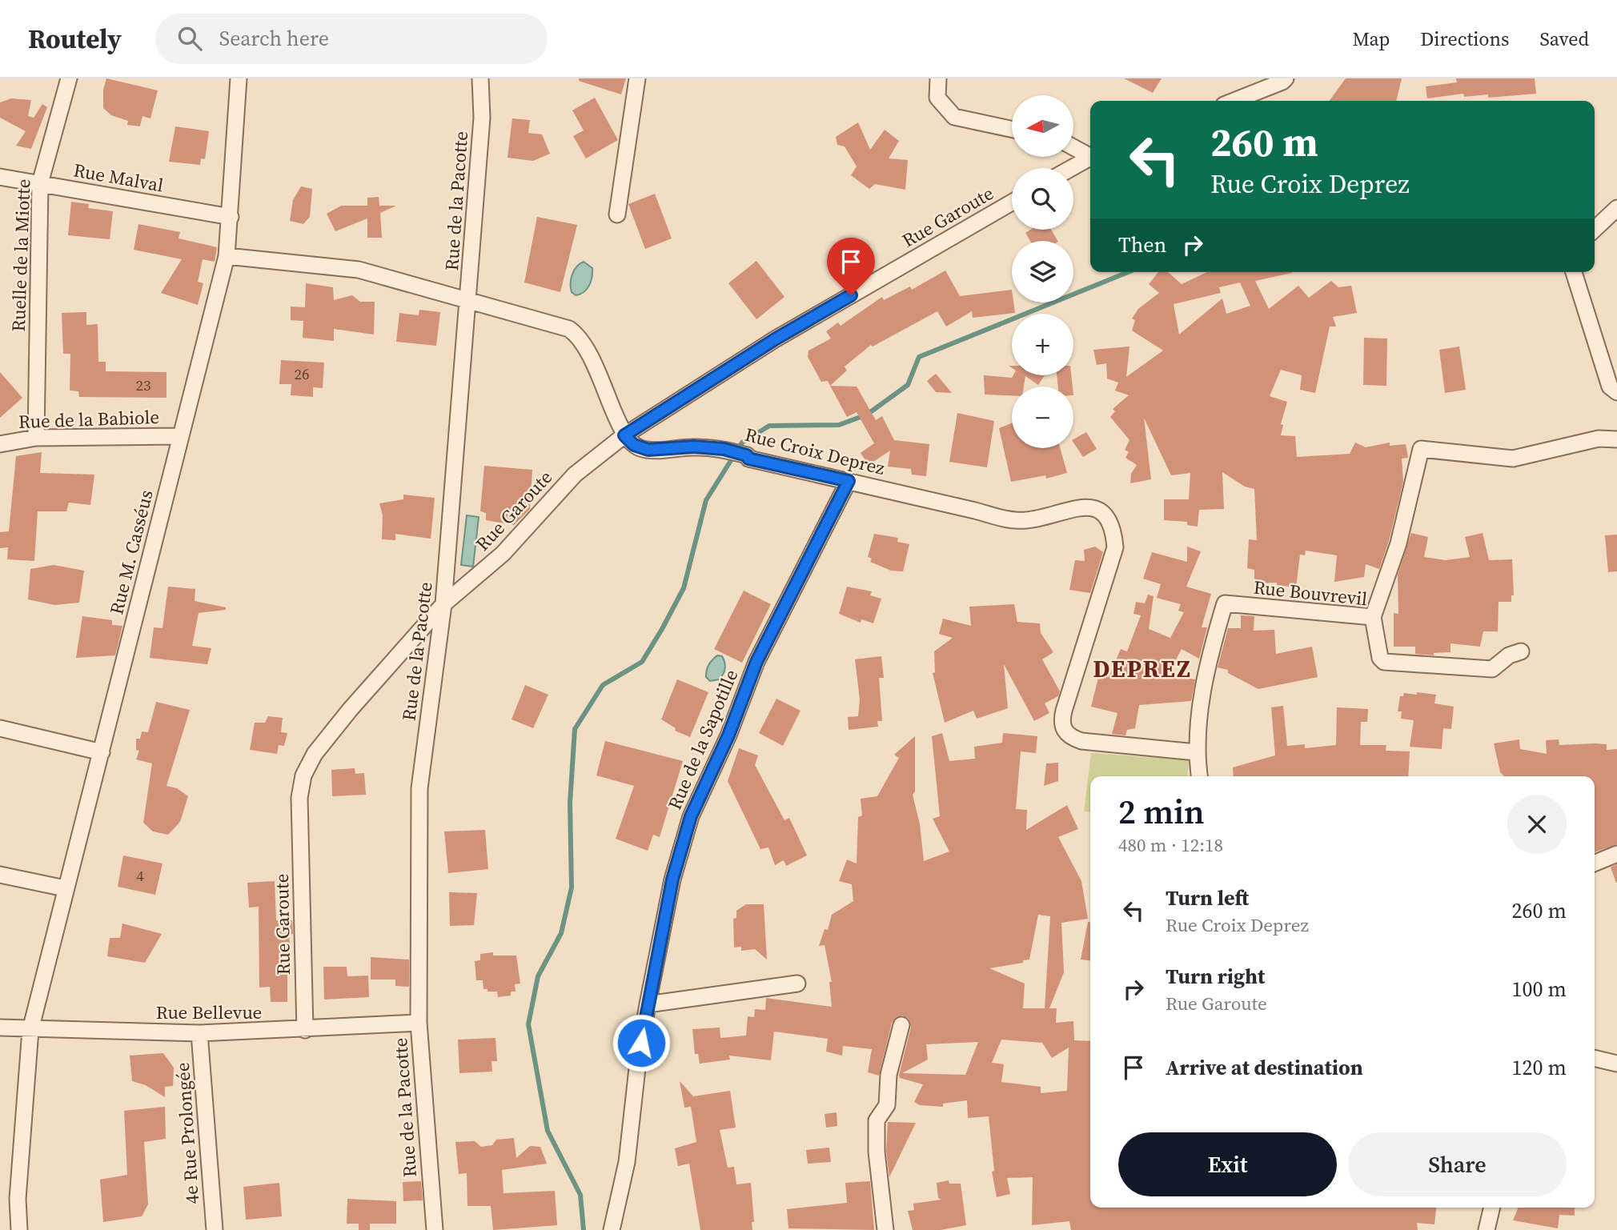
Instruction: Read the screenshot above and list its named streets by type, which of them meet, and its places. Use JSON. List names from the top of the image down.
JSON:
{
  "streets": {
    "street": [
      "Rue Malval",
      "Rue de la Pacotte",
      "Rue Garoute",
      "Ruelle de la Miotte",
      "Rue de la Babiole",
      "Rue Croix Deprez",
      "Rue M. Casséus",
      "Rue Bouvrevil",
      "Rue de la Sapotille",
      "Rue Bellevue",
      "4e Rue Prolongée"
    ]
  },
  "crossings": [
    ["Rue Malval", "Ruelle de la Miotte"],
    ["Rue Malval", "Rue M. Casséus"],
    ["Rue de la Pacotte", "Rue Garoute"],
    ["Rue de la Pacotte", "Rue Bellevue"],
    ["Rue Garoute", "Rue Croix Deprez"],
    ["Rue Garoute", "Rue Bellevue"],
    ["Ruelle de la Miotte", "Rue de la Babiole"],
    ["Rue de la Babiole", "Rue M. Casséus"],
    ["Rue Croix Deprez", "Rue Bouvrevil"],
    ["Rue Croix Deprez", "Rue de la Sapotille"],
    ["Rue M. Casséus", "Rue Bellevue"],
    ["Rue Bellevue", "4e Rue Prolongée"]
  ],
  "districts": ["DEPREZ"],
  "house_numbers": ["26", "23", "4"],
  "north": "left",
  "page": {
    "header": "Routely",
    "search": "Search here",
    "nav": ["Map", "Directions", "Saved"],
    "map_buttons": ["+", "−"],
    "turn": ["260 m", "Rue Croix Deprez"],
    "then": "Then",
    "heading": ["2 min", "480 m · 12:18"],
    "list": [
      {
        "name": "Turn left",
        "note": "Rue Croix Deprez",
        "value": "260 m"
      },
      {
        "name": "Turn right",
        "note": "Rue Garoute",
        "value": "100 m"
      },
      {
        "name": "Arrive at destination",
        "value": "120 m"
      }
    ],
    "buttons": ["Exit", "Share"]
  }
}
